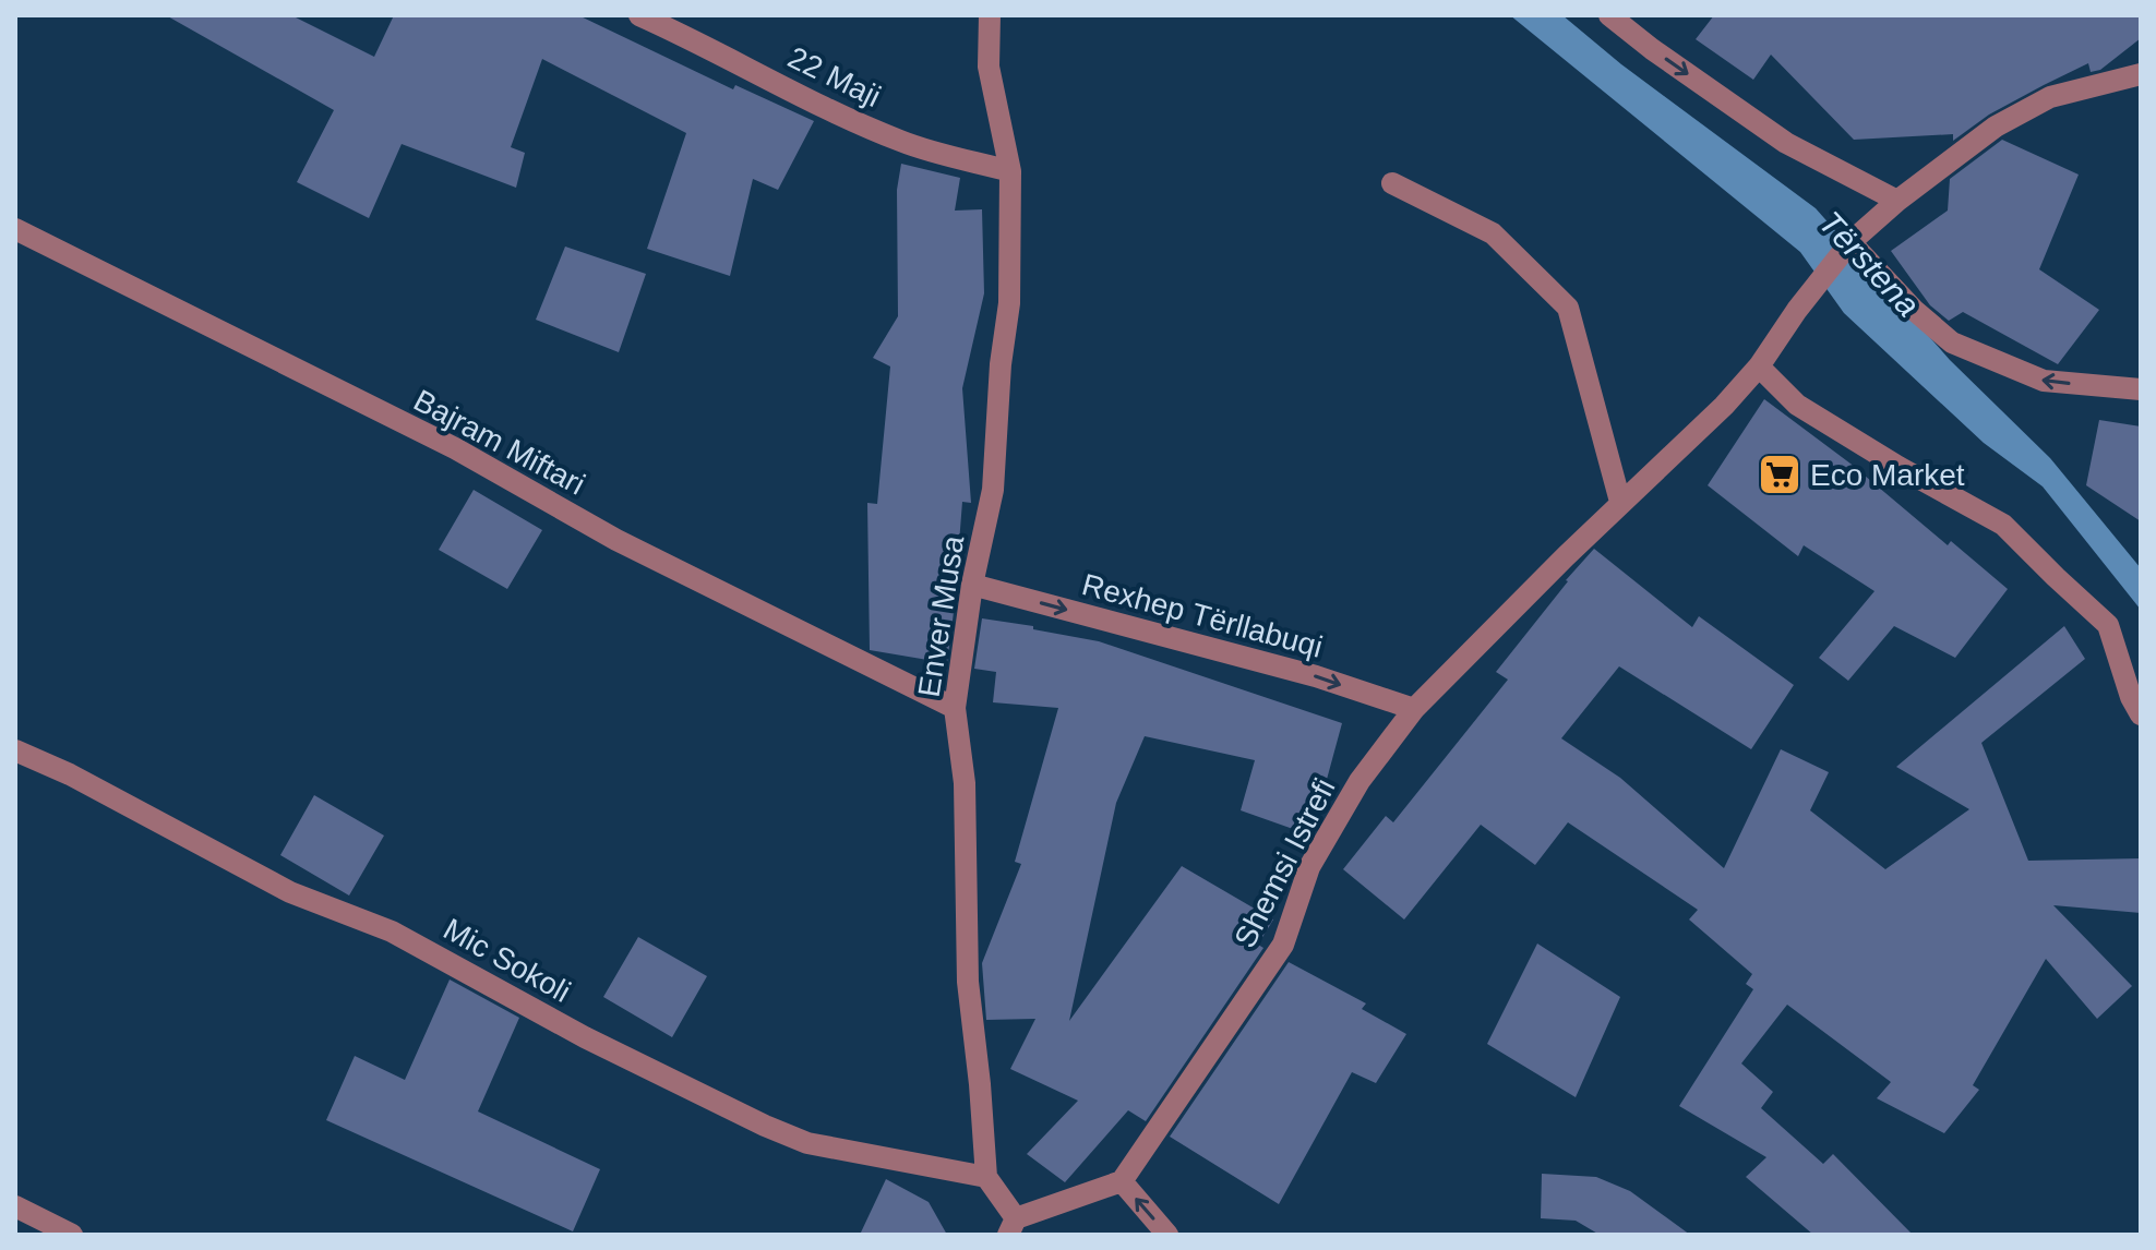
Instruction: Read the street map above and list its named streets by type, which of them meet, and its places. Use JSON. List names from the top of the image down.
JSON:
{
  "streets": {
    "street": [
      "22 Maji",
      "Bajram Miftari",
      "Rexhep Tërllabuqi",
      "Enver Musa",
      "Shemsi Istrefi",
      "Mic Sokoli"
    ]
  },
  "crossings": [
    ["22 Maji", "Enver Musa"],
    ["Bajram Miftari", "Enver Musa"],
    ["Rexhep Tërllabuqi", "Enver Musa"],
    ["Rexhep Tërllabuqi", "Shemsi Istrefi"],
    ["Enver Musa", "Mic Sokoli"]
  ],
  "one_way": ["Rexhep Tërllabuqi"],
  "water": ["Tërstena"],
  "places": {
    "supermarket": ["Eco Market"]
  }
}
